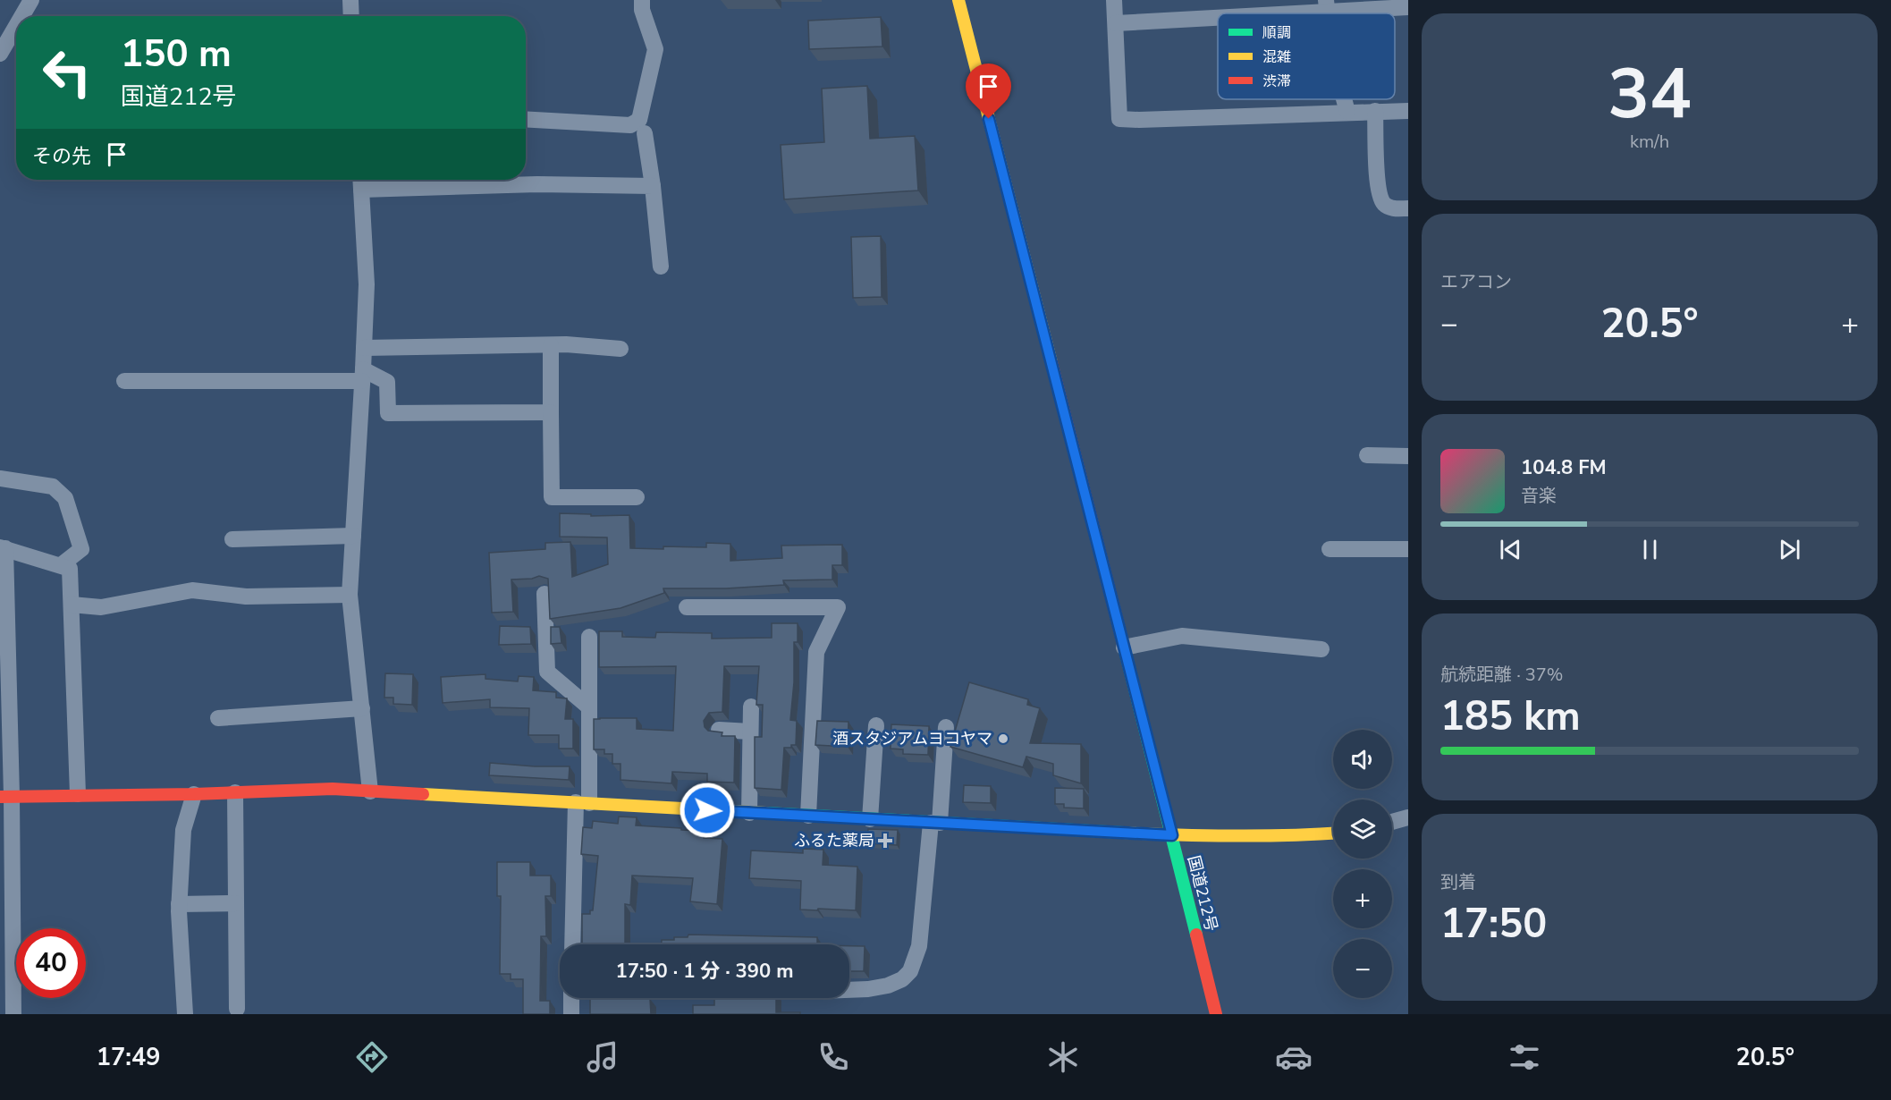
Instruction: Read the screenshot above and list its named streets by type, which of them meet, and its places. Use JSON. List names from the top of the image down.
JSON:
{
  "streets": {
    "main road": ["国道212号"]
  },
  "places": {
    "other": ["酒スタジアムヨコヤマ"],
    "health": ["ふるた薬局"]
  },
  "legend": ["順調", "混雑", "渋滞"],
  "page": {
    "tile": [
      ["34", "km/h"],
      "エアコン",
      ["航続距離 · 37%", "185 km"],
      ["到着", "17:50"]
    ],
    "turn": ["150 m", "国道212号"],
    "then": "その先",
    "heat": ["−", "20.5°", "+"],
    "song": ["104.8 FM", "音楽"],
    "map_buttons": ["+", "−"],
    "limit": "40",
    "trip": "17:50 · 1 分 · 390 m",
    "tabs": ["17:49", "20.5°"]
  }
}
